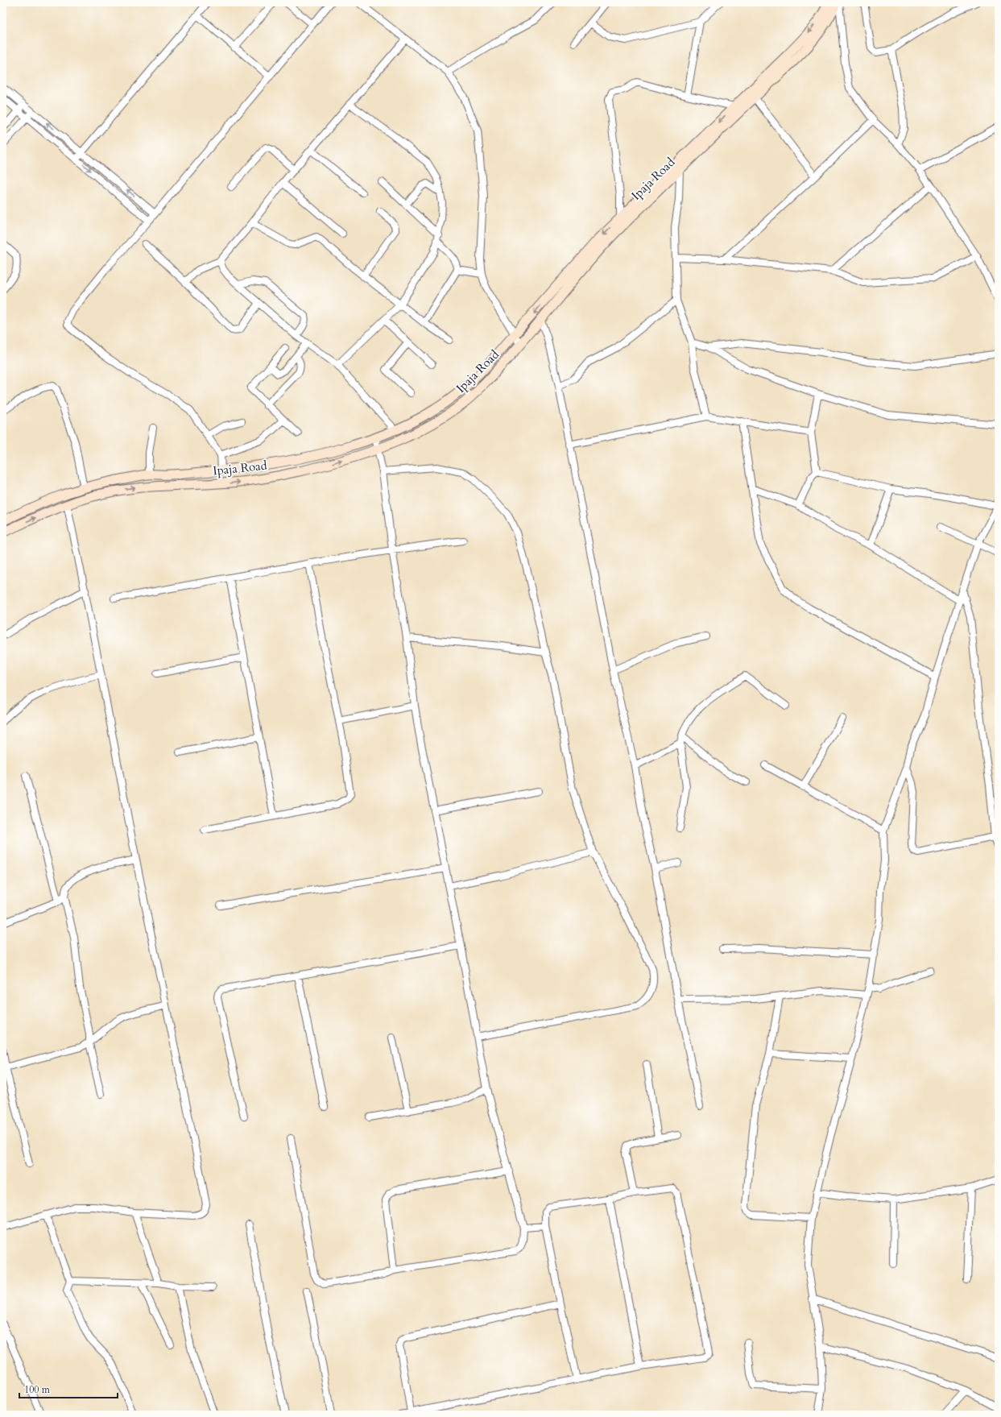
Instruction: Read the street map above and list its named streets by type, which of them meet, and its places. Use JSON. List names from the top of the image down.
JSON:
{
  "streets": {
    "main road": ["Ipaja Road"]
  },
  "scale_bar": "100 m"
}
